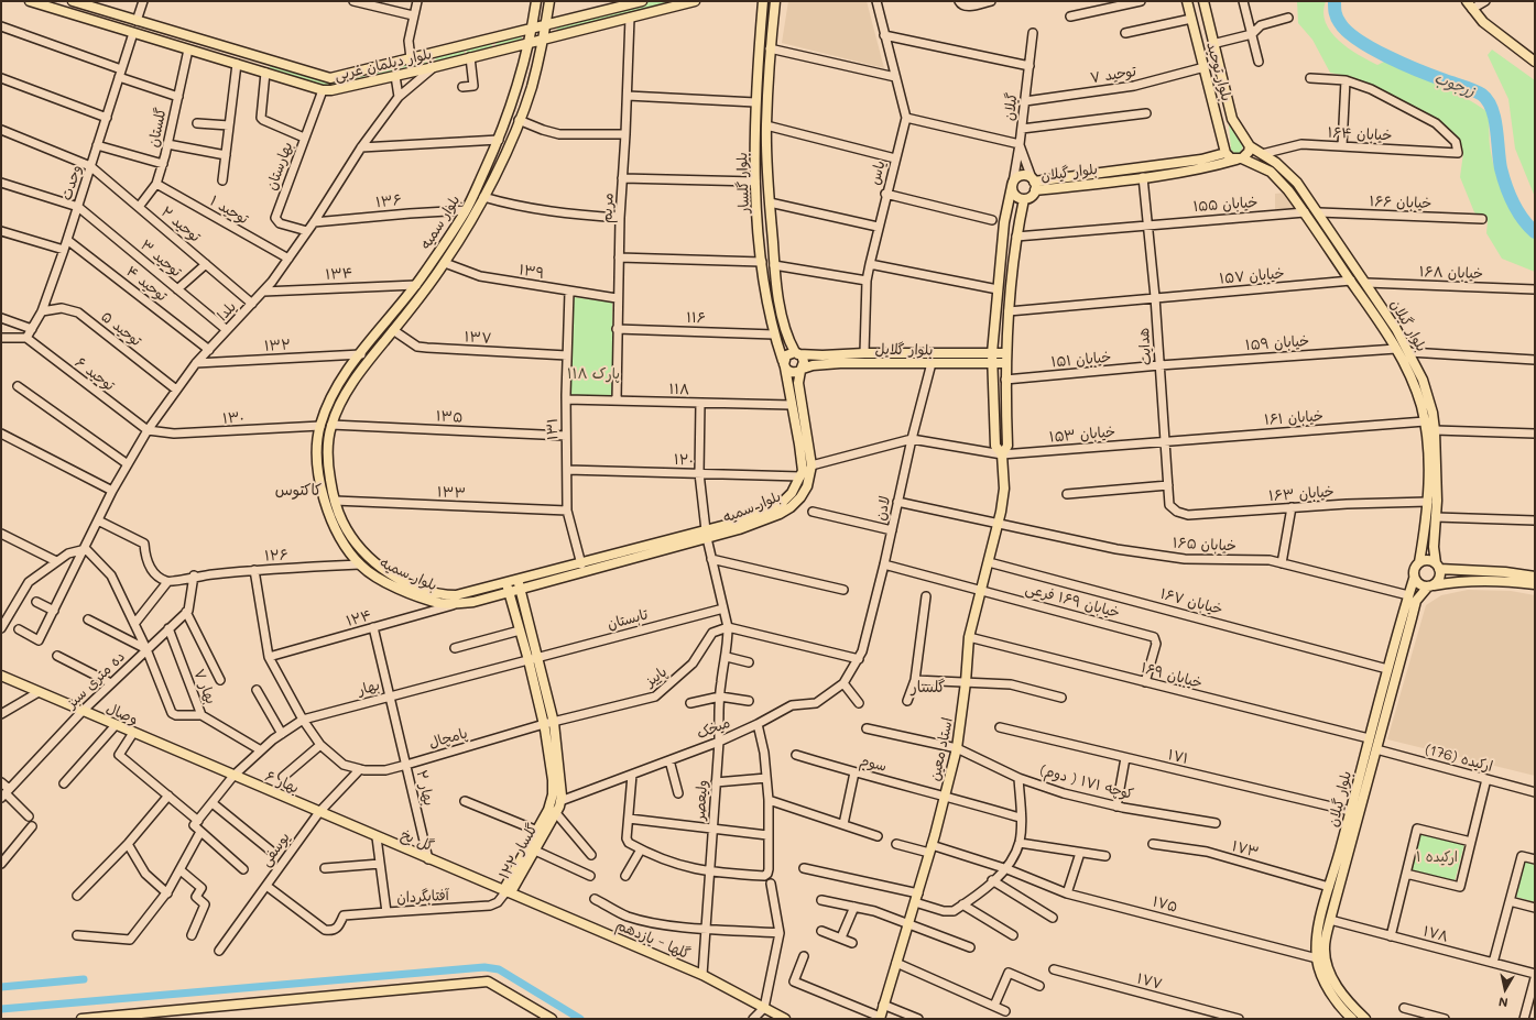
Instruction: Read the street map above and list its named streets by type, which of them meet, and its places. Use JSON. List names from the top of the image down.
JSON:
{
  "streets": {
    "main road": [
      "بلوار دیلمان غربی",
      "بلوار توحید",
      "بلوار گیلان",
      "بلوار گلسار",
      "بلوار سمیه",
      "بلوار گلایل",
      "وصال",
      "استاد معین",
      "بهار ۶",
      "گل یخ",
      "گلسار ۱۲۲",
      "گلها - یازدهم"
    ],
    "street": [
      "توحید ۷",
      "گیلان",
      "گلستان",
      "۱۶۴ خیابان",
      "بهارستان",
      "یاس",
      "وحدت",
      "۱۳۶",
      "خیابان ۱۶۶",
      "خیابان ۱۵۵",
      "مریم",
      "توحید ۱",
      "توحید ۲",
      "توحید ۳",
      "۱۳۹",
      "خیابان ۱۶۸",
      "۱۳۴",
      "خیابان ۱۵۷",
      "توحید ۴",
      "یلدا",
      "۱۱۶",
      "توحید ۵",
      "۱۳۷",
      "خیابان ۱۵۹",
      "۱۳۲",
      "هدایت",
      "خیابان ۱۵۱",
      "توحید ۶",
      "۱۱۸",
      "۱۳۵",
      "۱۳۰",
      "خیابان ۱۶۱",
      "۱۳۱",
      "خیابان ۱۵۳",
      "۱۲۰",
      "۱۳۳",
      "خیابان ۱۶۳",
      "لادن",
      "خیابان ۱۶۵",
      "۱۲۶",
      "خیابان ۱۶۹ فرعی",
      "خیابان ۱۶۷",
      "۱۲۴",
      "تابستان",
      "خیابان ۱۶۹",
      "پاییز",
      "ده متری سبز",
      "بهار ۷",
      "بهار",
      "میخک",
      "پامچال",
      "۱۷۱",
      "ارکیده (176)",
      "سوم",
      "کوچه ۱۷۱ ( دوم)",
      "بهار ۲",
      "ولیعصر",
      "یوسفی",
      "۱۷۳",
      "آفتابگردان",
      "۱۷۵",
      "۱۷۸",
      "۱۷۷"
    ]
  },
  "crossings": [
    ["بلوار دیلمان غربی", "گلستان"],
    ["بلوار دیلمان غربی", "بهارستان"],
    ["بلوار دیلمان غربی", "وحدت"],
    ["بلوار دیلمان غربی", "مریم"],
    ["بلوار دیلمان غربی", "بلوار سمیه"],
    ["بلوار دیلمان غربی", "یلدا"],
    ["بلوار توحید", "توحید ۷"],
    ["بلوار توحید", "بلوار گیلان"],
    ["توحید ۷", "گیلان"],
    ["گیلان", "بلوار گیلان"],
    ["گلستان", "توحید ۱"],
    ["گلستان", "توحید ۲"],
    ["۱۶۴ خیابان", "بلوار گیلان"],
    ["بهارستان", "یلدا"],
    ["یاس", "بلوار گلایل"],
    ["بلوار گیلان", "خیابان ۱۶۶"],
    ["بلوار گیلان", "خیابان ۱۵۵"],
    ["بلوار گیلان", "خیابان ۱۶۸"],
    ["بلوار گیلان", "خیابان ۱۵۷"],
    ["بلوار گیلان", "خیابان ۱۵۹"],
    ["بلوار گیلان", "هدایت"],
    ["بلوار گیلان", "خیابان ۱۶۱"],
    ["بلوار گیلان", "خیابان ۱۶۳"],
    ["بلوار گیلان", "خیابان ۱۶۵"],
    ["بلوار گیلان", "خیابان ۱۶۷"],
    ["بلوار گیلان", "خیابان ۱۶۹"],
    ["بلوار گیلان", "۱۷۱"],
    ["بلوار گیلان", "ارکیده (176)"],
    ["بلوار گیلان", "۱۷۳"],
    ["بلوار گیلان", "۱۷۵"],
    ["بلوار گیلان", "۱۷۸"],
    ["وحدت", "توحید ۲"],
    ["وحدت", "توحید ۳"],
    ["وحدت", "توحید ۴"],
    ["وحدت", "توحید ۵"],
    ["وحدت", "توحید ۶"],
    ["بلوار گلسار", "بلوار سمیه"],
    ["بلوار گلسار", "۱۱۶"],
    ["بلوار گلسار", "بلوار گلایل"],
    ["۱۳۶", "بلوار سمیه"],
    ["۱۳۶", "یلدا"],
    ["خیابان ۱۵۵", "هدایت"],
    ["مریم", "۱۳۹"],
    ["مریم", "۱۱۶"],
    ["مریم", "۱۱۸"],
    ["توحید ۱", "یلدا"],
    ["بلوار سمیه", "۱۳۹"],
    ["بلوار سمیه", "۱۳۴"],
    ["بلوار سمیه", "۱۳۷"],
    ["بلوار سمیه", "۱۳۲"],
    ["بلوار سمیه", "بلوار گلایل"],
    ["بلوار سمیه", "۱۱۸"],
    ["بلوار سمیه", "۱۳۵"],
    ["بلوار سمیه", "۱۳۰"],
    ["بلوار سمیه", "۱۳۱"],
    ["بلوار سمیه", "۱۲۰"],
    ["بلوار سمیه", "۱۳۳"],
    ["بلوار سمیه", "۱۲۶"],
    ["بلوار سمیه", "۱۲۴"],
    ["بلوار سمیه", "ولیعصر"],
    ["بلوار سمیه", "گلسار ۱۲۲"],
    ["توحید ۲", "یلدا"],
    ["توحید ۳", "یلدا"],
    ["۱۳۹", "۱۳۱"],
    ["۱۳۴", "یلدا"],
    ["خیابان ۱۵۷", "هدایت"],
    ["توحید ۴", "یلدا"],
    ["یلدا", "توحید ۵"],
    ["یلدا", "۱۳۲"],
    ["یلدا", "توحید ۶"],
    ["یلدا", "۱۳۰"],
    ["۱۳۷", "۱۳۱"],
    ["خیابان ۱۵۹", "هدایت"],
    ["خیابان ۱۵۹", "خیابان ۱۵۱"],
    ["هدایت", "خیابان ۱۵۱"],
    ["هدایت", "خیابان ۱۶۱"],
    ["هدایت", "خیابان ۱۵۳"],
    ["هدایت", "خیابان ۱۶۳"],
    ["بلوار گلایل", "لادن"],
    ["بلوار گلایل", "استاد معین"],
    ["خیابان ۱۵۱", "استاد معین"],
    ["توحید ۶", "۱۳۰"],
    ["۱۱۸", "۱۳۱"],
    ["۱۱۸", "ولیعصر"],
    ["۱۳۵", "۱۳۱"],
    ["خیابان ۱۶۱", "خیابان ۱۵۳"],
    ["۱۳۱", "۱۲۰"],
    ["۱۳۱", "۱۳۳"],
    ["خیابان ۱۵۳", "لادن"],
    ["خیابان ۱۵۳", "استاد معین"],
    ["۱۲۰", "ولیعصر"],
    ["لادن", "خیابان ۱۶۵"],
    ["لادن", "خیابان ۱۶۹ فرعی"],
    ["لادن", "میخک"],
    ["خیابان ۱۶۵", "استاد معین"],
    ["۱۲۶", "پامچال"],
    ["خیابان ۱۶۹ فرعی", "خیابان ۱۶۹"],
    ["خیابان ۱۶۹ فرعی", "استاد معین"],
    ["خیابان ۱۶۷", "استاد معین"],
    ["۱۲۴", "پامچال"],
    ["۱۲۴", "بهار ۲"],
    ["تابستان", "بهار"],
    ["تابستان", "ولیعصر"],
    ["تابستان", "گلسار ۱۲۲"],
    ["خیابان ۱۶۹", "استاد معین"],
    ["پاییز", "پامچال"],
    ["پاییز", "ولیعصر"],
    ["پاییز", "گلسار ۱۲۲"],
    ["ده متری سبز", "بهار ۷"],
    ["ده متری سبز", "وصال"],
    ["بهار ۷", "بهار"],
    ["بهار", "وصال"],
    ["بهار", "پامچال"],
    ["بهار", "بهار ۶"],
    ["بهار", "بهار ۲"],
    ["بهار", "گلسار ۱۲۲"],
    ["وصال", "بهار ۶"],
    ["میخک", "ولیعصر"],
    ["میخک", "گلسار ۱۲۲"],
    ["پامچال", "بهار ۲"],
    ["پامچال", "یوسفی"],
    ["پامچال", "گلسار ۱۲۲"],
    ["استاد معین", "سوم"],
    ["استاد معین", "کوچه ۱۷۱ ( دوم)"],
    ["استاد معین", "۱۷۵"],
    ["بهار ۶", "گل یخ"],
    ["بهار ۶", "یوسفی"],
    ["بهار ۲", "گل یخ"],
    ["ولیعصر", "گلها - یازدهم"],
    ["گل یخ", "یوسفی"],
    ["گل یخ", "گلسار ۱۲۲"],
    ["گل یخ", "آفتابگردان"],
    ["گل یخ", "گلها - یازدهم"],
    ["گلسار ۱۲۲", "آفتابگردان"],
    ["گلسار ۱۲۲", "گلها - یازدهم"],
    ["آفتابگردان", "گلها - یازدهم"]
  ],
  "districts": ["کاکتوس", "گلسار"],
  "water": ["زرجوب"],
  "parks": ["پارک ۱۱۸", "ارکیده ۱"],
  "north": "bottom"
}
